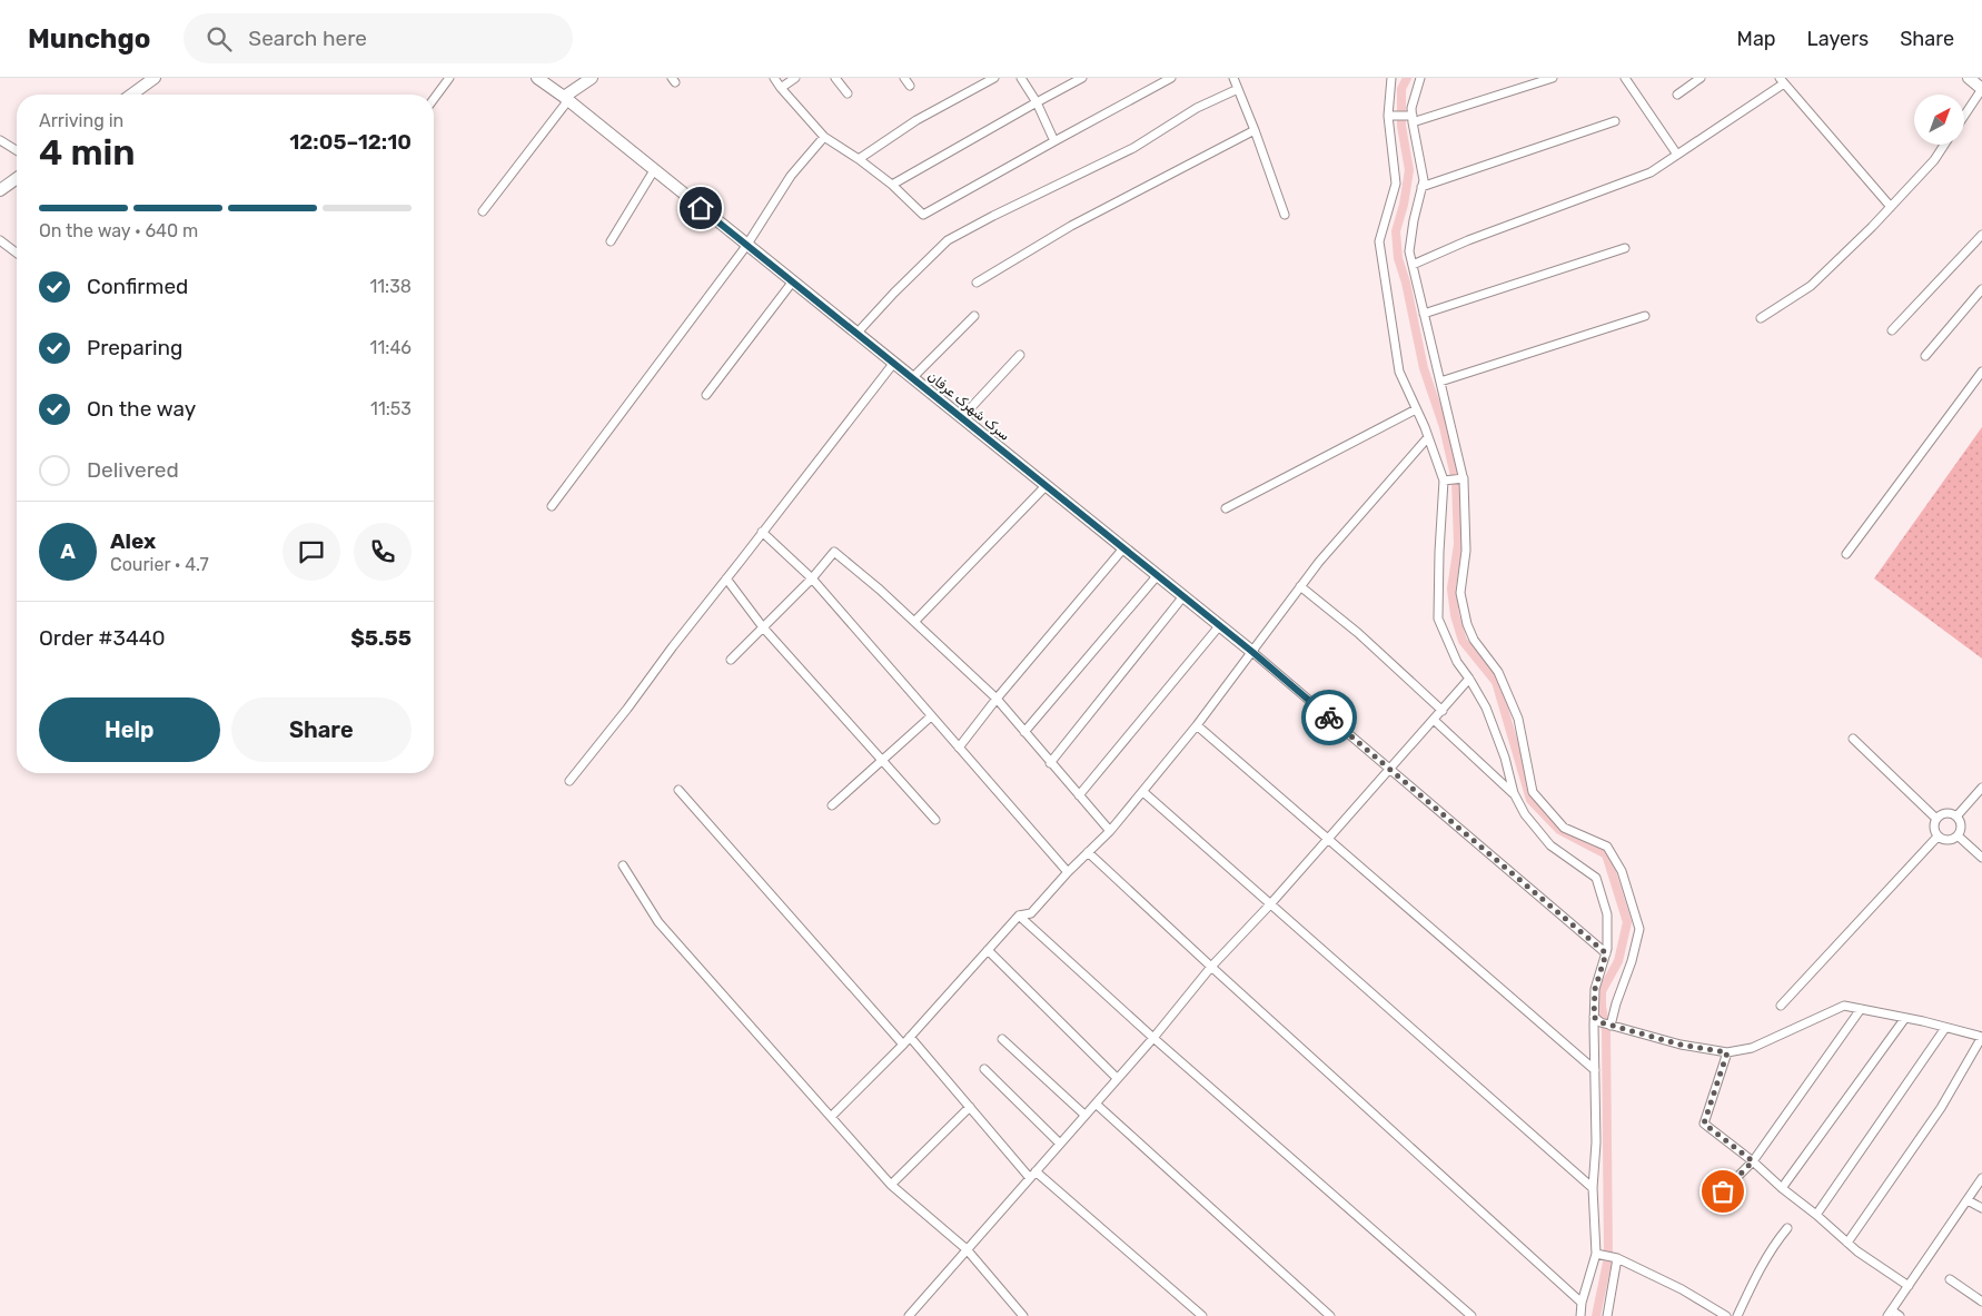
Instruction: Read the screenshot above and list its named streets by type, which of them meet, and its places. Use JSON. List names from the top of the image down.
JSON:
{
  "streets": {
    "street": ["سرک شهرک عرفان"]
  },
  "north": "top right",
  "page": {
    "header": "Munchgo",
    "search": "Search here",
    "nav": ["Map", "Layers", "Share"],
    "heading": ["4 min", "Arriving in", "12:05–12:10"],
    "panel": [
      "Alex",
      "Courier · 4.7",
      "Order #3440",
      "$5.55"
    ],
    "bar": "On the way · 640 m",
    "list": [
      ["Confirmed", "11:38"],
      ["Preparing", "11:46"],
      ["On the way", "11:53"],
      "Delivered"
    ],
    "round": "A",
    "buttons": ["Help", "Share"]
  }
}
